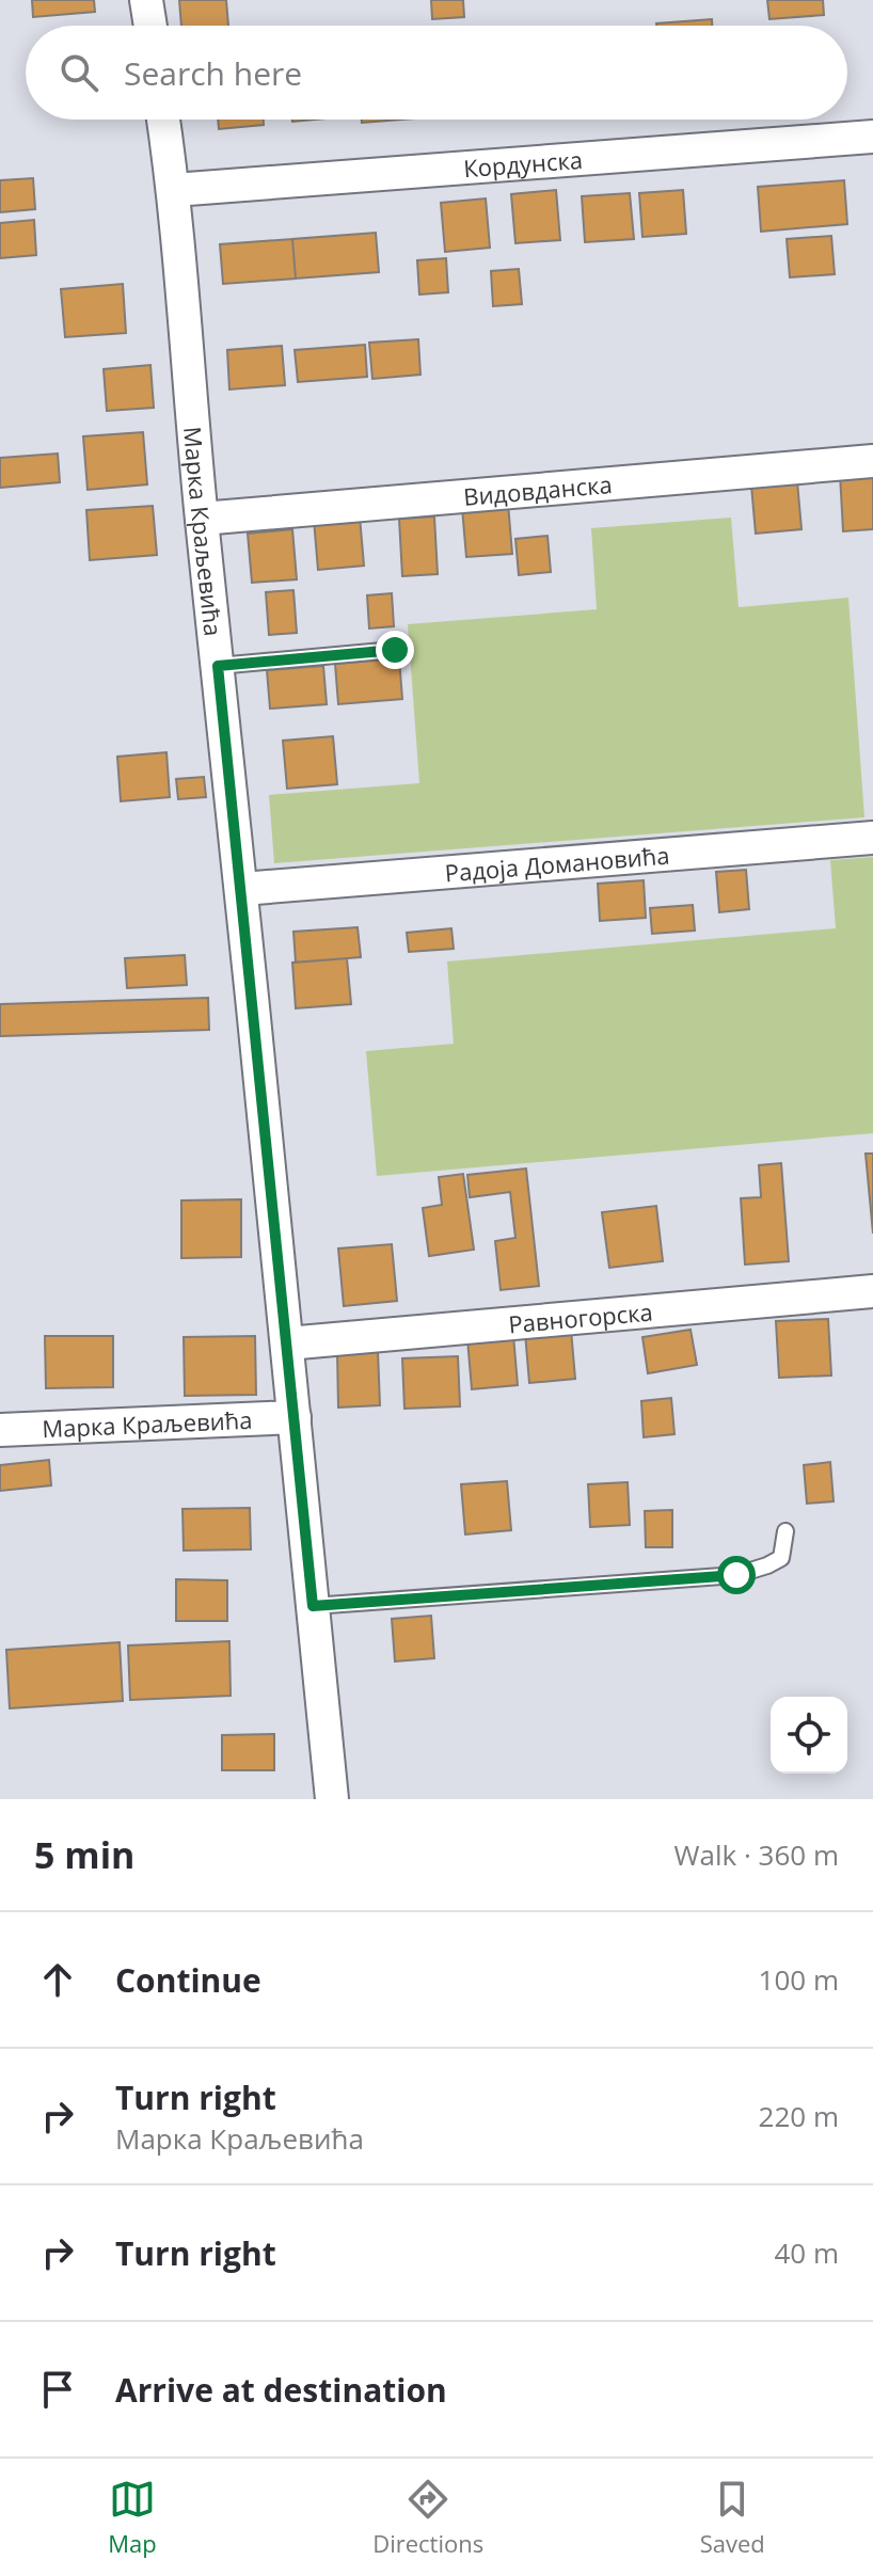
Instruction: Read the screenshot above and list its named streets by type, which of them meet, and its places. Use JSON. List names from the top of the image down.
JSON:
{
  "streets": {
    "street": [
      "Кордунска",
      "Видовданска",
      "Марка Краљевића",
      "Радоја Домановића",
      "Равногорска"
    ]
  },
  "crossings": [
    ["Кордунска", "Марка Краљевића"],
    ["Видовданска", "Марка Краљевића"],
    ["Марка Краљевића", "Радоја Домановића"],
    ["Марка Краљевића", "Равногорска"]
  ],
  "page": {
    "search": "Search here",
    "heading": ["5 min", "Walk · 360 m"],
    "list": [
      ["Continue", "100 m"],
      ["Turn right", "Марка Краљевића", "220 m"],
      ["Turn right", "40 m"],
      "Arrive at destination"
    ],
    "nav": ["Map", "Directions", "Saved"]
  }
}
